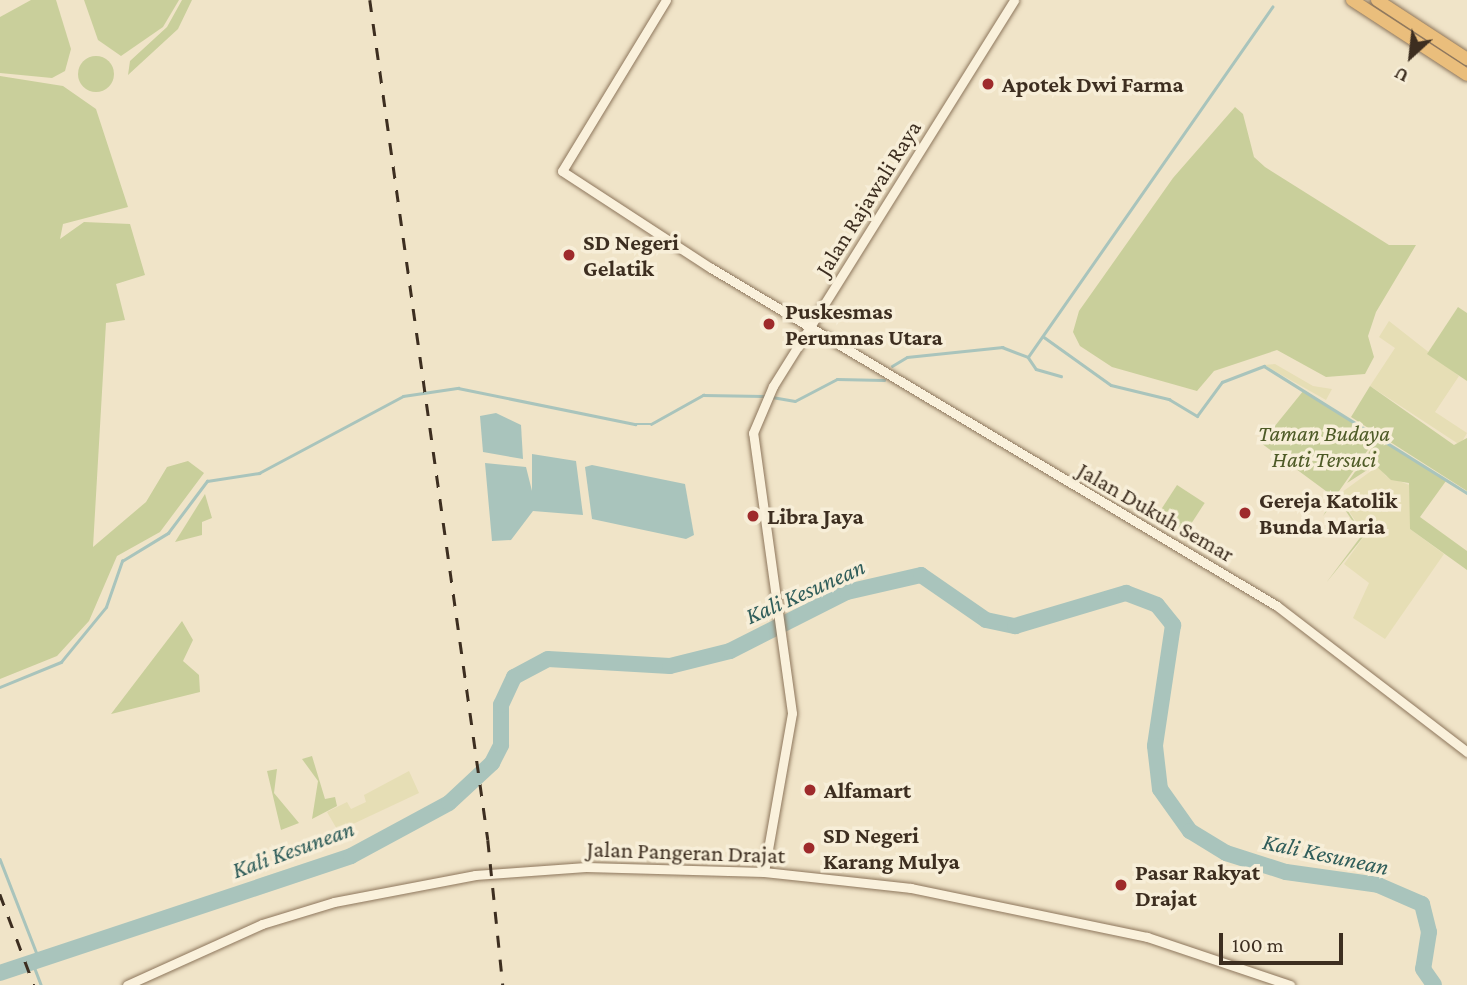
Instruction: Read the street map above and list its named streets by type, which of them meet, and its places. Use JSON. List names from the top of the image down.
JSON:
{
  "streets": {
    "street": ["Jalan Rajawali Raya", "Jalan Dukuh Semar", "Jalan Pangeran Drajat"]
  },
  "crossings": [
    ["Jalan Rajawali Raya", "Jalan Dukuh Semar"],
    ["Jalan Rajawali Raya", "Jalan Pangeran Drajat"]
  ],
  "water": ["Kali Kesunean"],
  "parks": ["Taman Budaya Hati Tersuci"],
  "places": [
    "Apotek Dwi Farma",
    "SD Negeri Gelatik",
    "Puskesmas Perumnas Utara",
    "Gereja Katolik Bunda Maria",
    "Libra Jaya",
    "Alfamart",
    "SD Negeri Karang Mulya",
    "Pasar Rakyat Drajat"
  ],
  "scale_bar": "100 m",
  "north": "bottom left"
}
